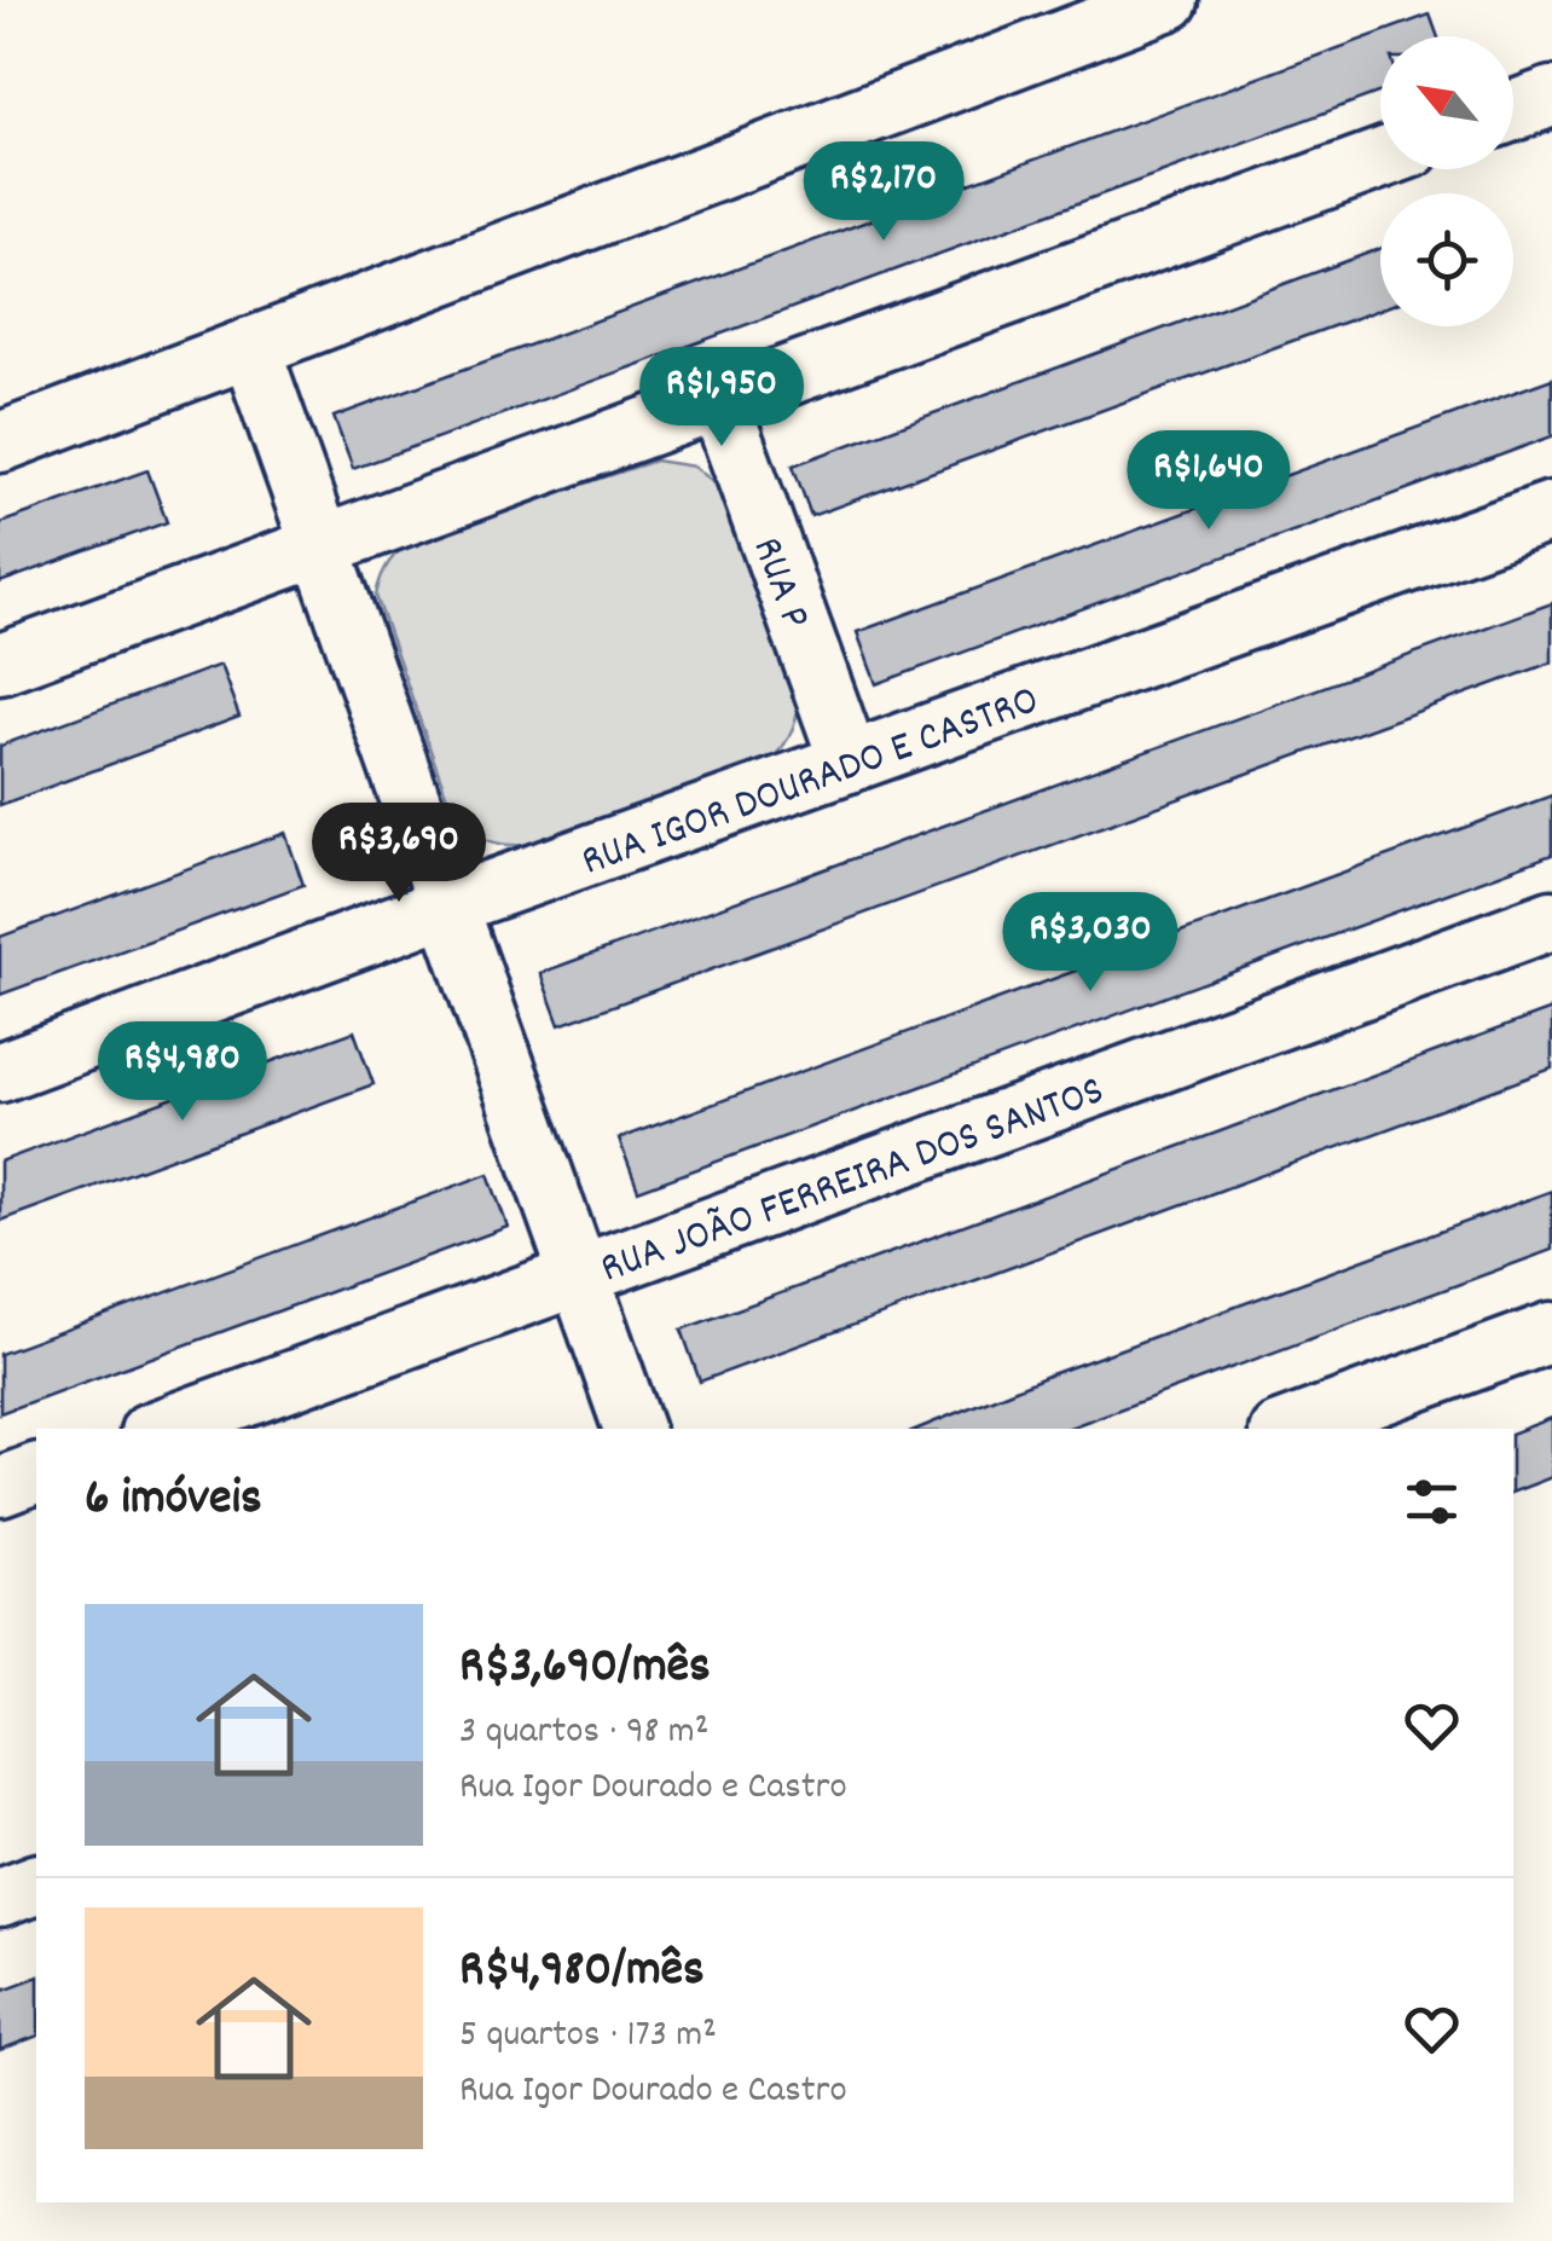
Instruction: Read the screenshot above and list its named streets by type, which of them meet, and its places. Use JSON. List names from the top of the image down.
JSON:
{
  "streets": {
    "street": ["RUA P", "RUA IGOR DOURADO E CASTRO", "RUA JOÃO FERREIRA DOS SANTOS"]
  },
  "crossings": [
    ["RUA P", "RUA IGOR DOURADO E CASTRO"]
  ],
  "north": "top left",
  "page": {
    "price": [
      "R$2,170",
      "R$1,950",
      "R$1,640",
      "R$3,690",
      "R$3,030",
      "R$4,980"
    ],
    "heading": "6 imóveis",
    "list": [
      {
        "name": "R$3,690/mês",
        "note": "3 quartos · 98 m² · Rua Igor Dourado e Castro"
      },
      {
        "name": "R$4,980/mês",
        "note": "5 quartos · 173 m² · Rua Igor Dourado e Castro"
      }
    ]
  }
}
